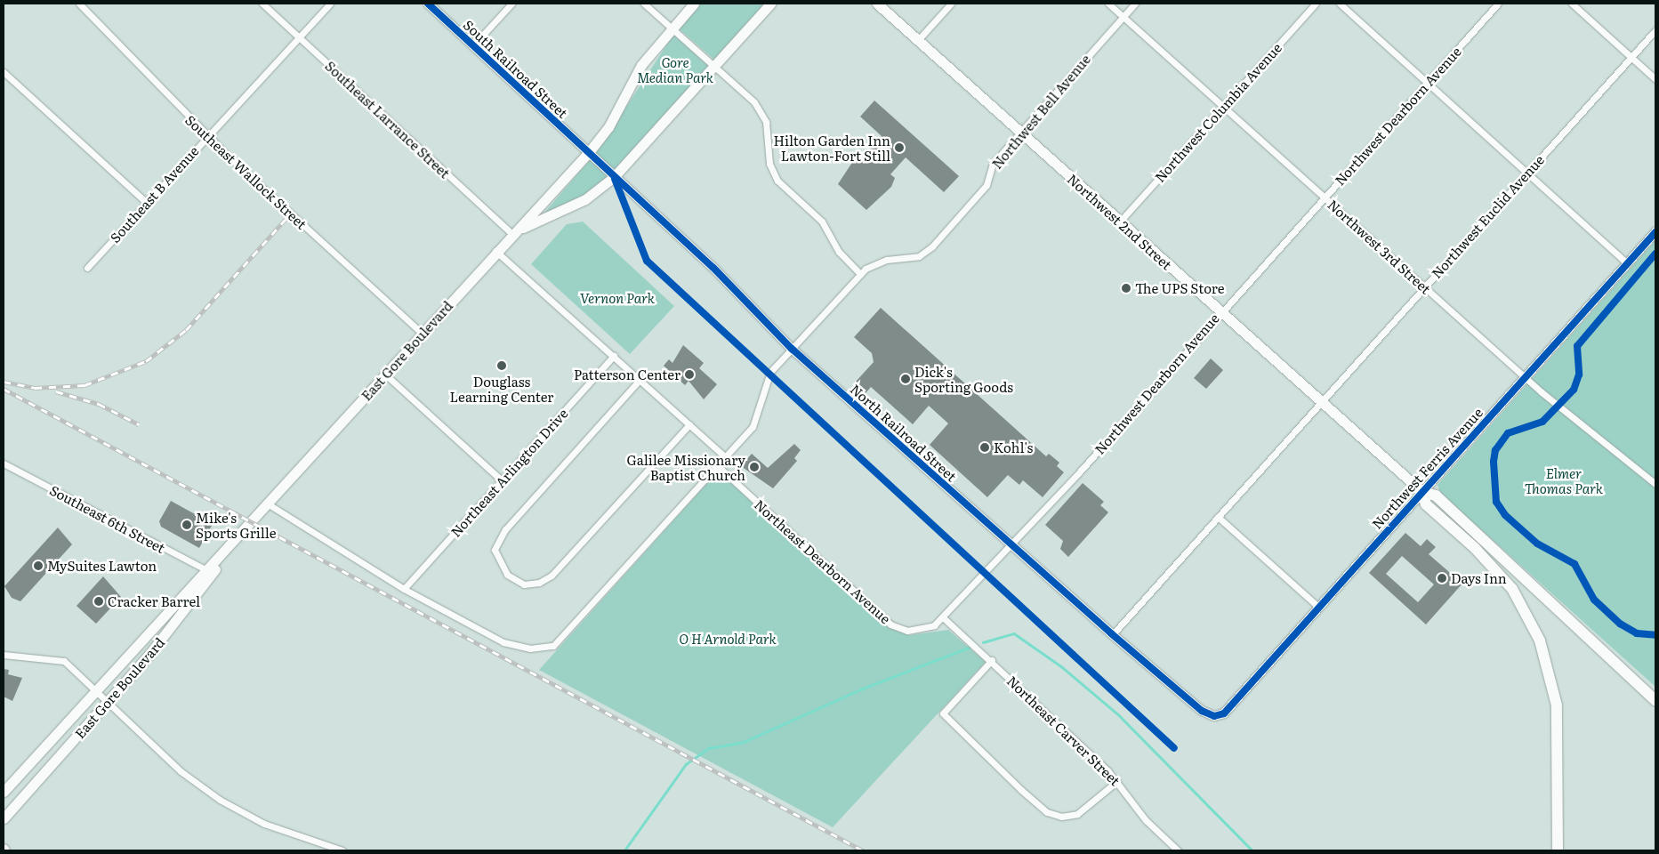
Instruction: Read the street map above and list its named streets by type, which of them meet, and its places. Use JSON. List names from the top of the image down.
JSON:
{
  "streets": {
    "main road": ["Northwest 2nd Street", "East Gore Boulevard"],
    "street": [
      "South Railroad Street",
      "Northwest Bell Avenue",
      "Northwest Columbia Avenue",
      "Northwest Dearborn Avenue",
      "Southeast Larrance Street",
      "Southeast Wallock Street",
      "Southeast B Avenue",
      "Northwest Euclid Avenue",
      "Northwest 3rd Street",
      "North Railroad Street",
      "Northwest Ferris Avenue",
      "Northeast Arlington Drive",
      "Southeast 6th Street",
      "Northeast Dearborn Avenue",
      "Northeast Carver Street"
    ]
  },
  "crossings": [
    ["South Railroad Street", "East Gore Boulevard"],
    ["South Railroad Street", "North Railroad Street"],
    ["Northwest Bell Avenue", "Northwest 2nd Street"],
    ["Northwest Bell Avenue", "Northwest 3rd Street"],
    ["Northwest Bell Avenue", "East Gore Boulevard"],
    ["Northwest Bell Avenue", "North Railroad Street"],
    ["Northwest Bell Avenue", "Northeast Arlington Drive"],
    ["Northwest Bell Avenue", "Northeast Dearborn Avenue"],
    ["Northwest Columbia Avenue", "Northwest 2nd Street"],
    ["Northwest Columbia Avenue", "Northwest 3rd Street"],
    ["Northwest Dearborn Avenue", "Northwest 2nd Street"],
    ["Northwest Dearborn Avenue", "Northwest 3rd Street"],
    ["Northwest Dearborn Avenue", "North Railroad Street"],
    ["Northwest Dearborn Avenue", "Northeast Dearborn Avenue"],
    ["Southeast Larrance Street", "Southeast B Avenue"],
    ["Southeast Larrance Street", "East Gore Boulevard"],
    ["Southeast Wallock Street", "Southeast B Avenue"],
    ["Southeast Wallock Street", "East Gore Boulevard"],
    ["Northwest Euclid Avenue", "Northwest 2nd Street"],
    ["Northwest Euclid Avenue", "Northwest 3rd Street"],
    ["Northwest Euclid Avenue", "North Railroad Street"],
    ["Northwest 2nd Street", "Northwest Ferris Avenue"],
    ["Northwest 3rd Street", "Northwest Ferris Avenue"],
    ["East Gore Boulevard", "North Railroad Street"],
    ["East Gore Boulevard", "Southeast 6th Street"],
    ["North Railroad Street", "Northwest Ferris Avenue"],
    ["North Railroad Street", "Northeast Dearborn Avenue"],
    ["Northeast Dearborn Avenue", "Northeast Carver Street"]
  ],
  "parks": [
    "Gore Median Park",
    "Vernon Park",
    "Elmer Thomas Park",
    "O H Arnold Park"
  ],
  "places": [
    "Hilton Garden Inn Lawton-Fort Still",
    "The UPS Store",
    "Douglass Learning Center",
    "Patterson Center",
    "Dick's Sporting Goods",
    "Kohl's",
    "Galilee Missionary Baptist Church",
    "Mike's Sports Grille",
    "MySuites Lawton",
    "Days Inn",
    "Cracker Barrel"
  ]
}
